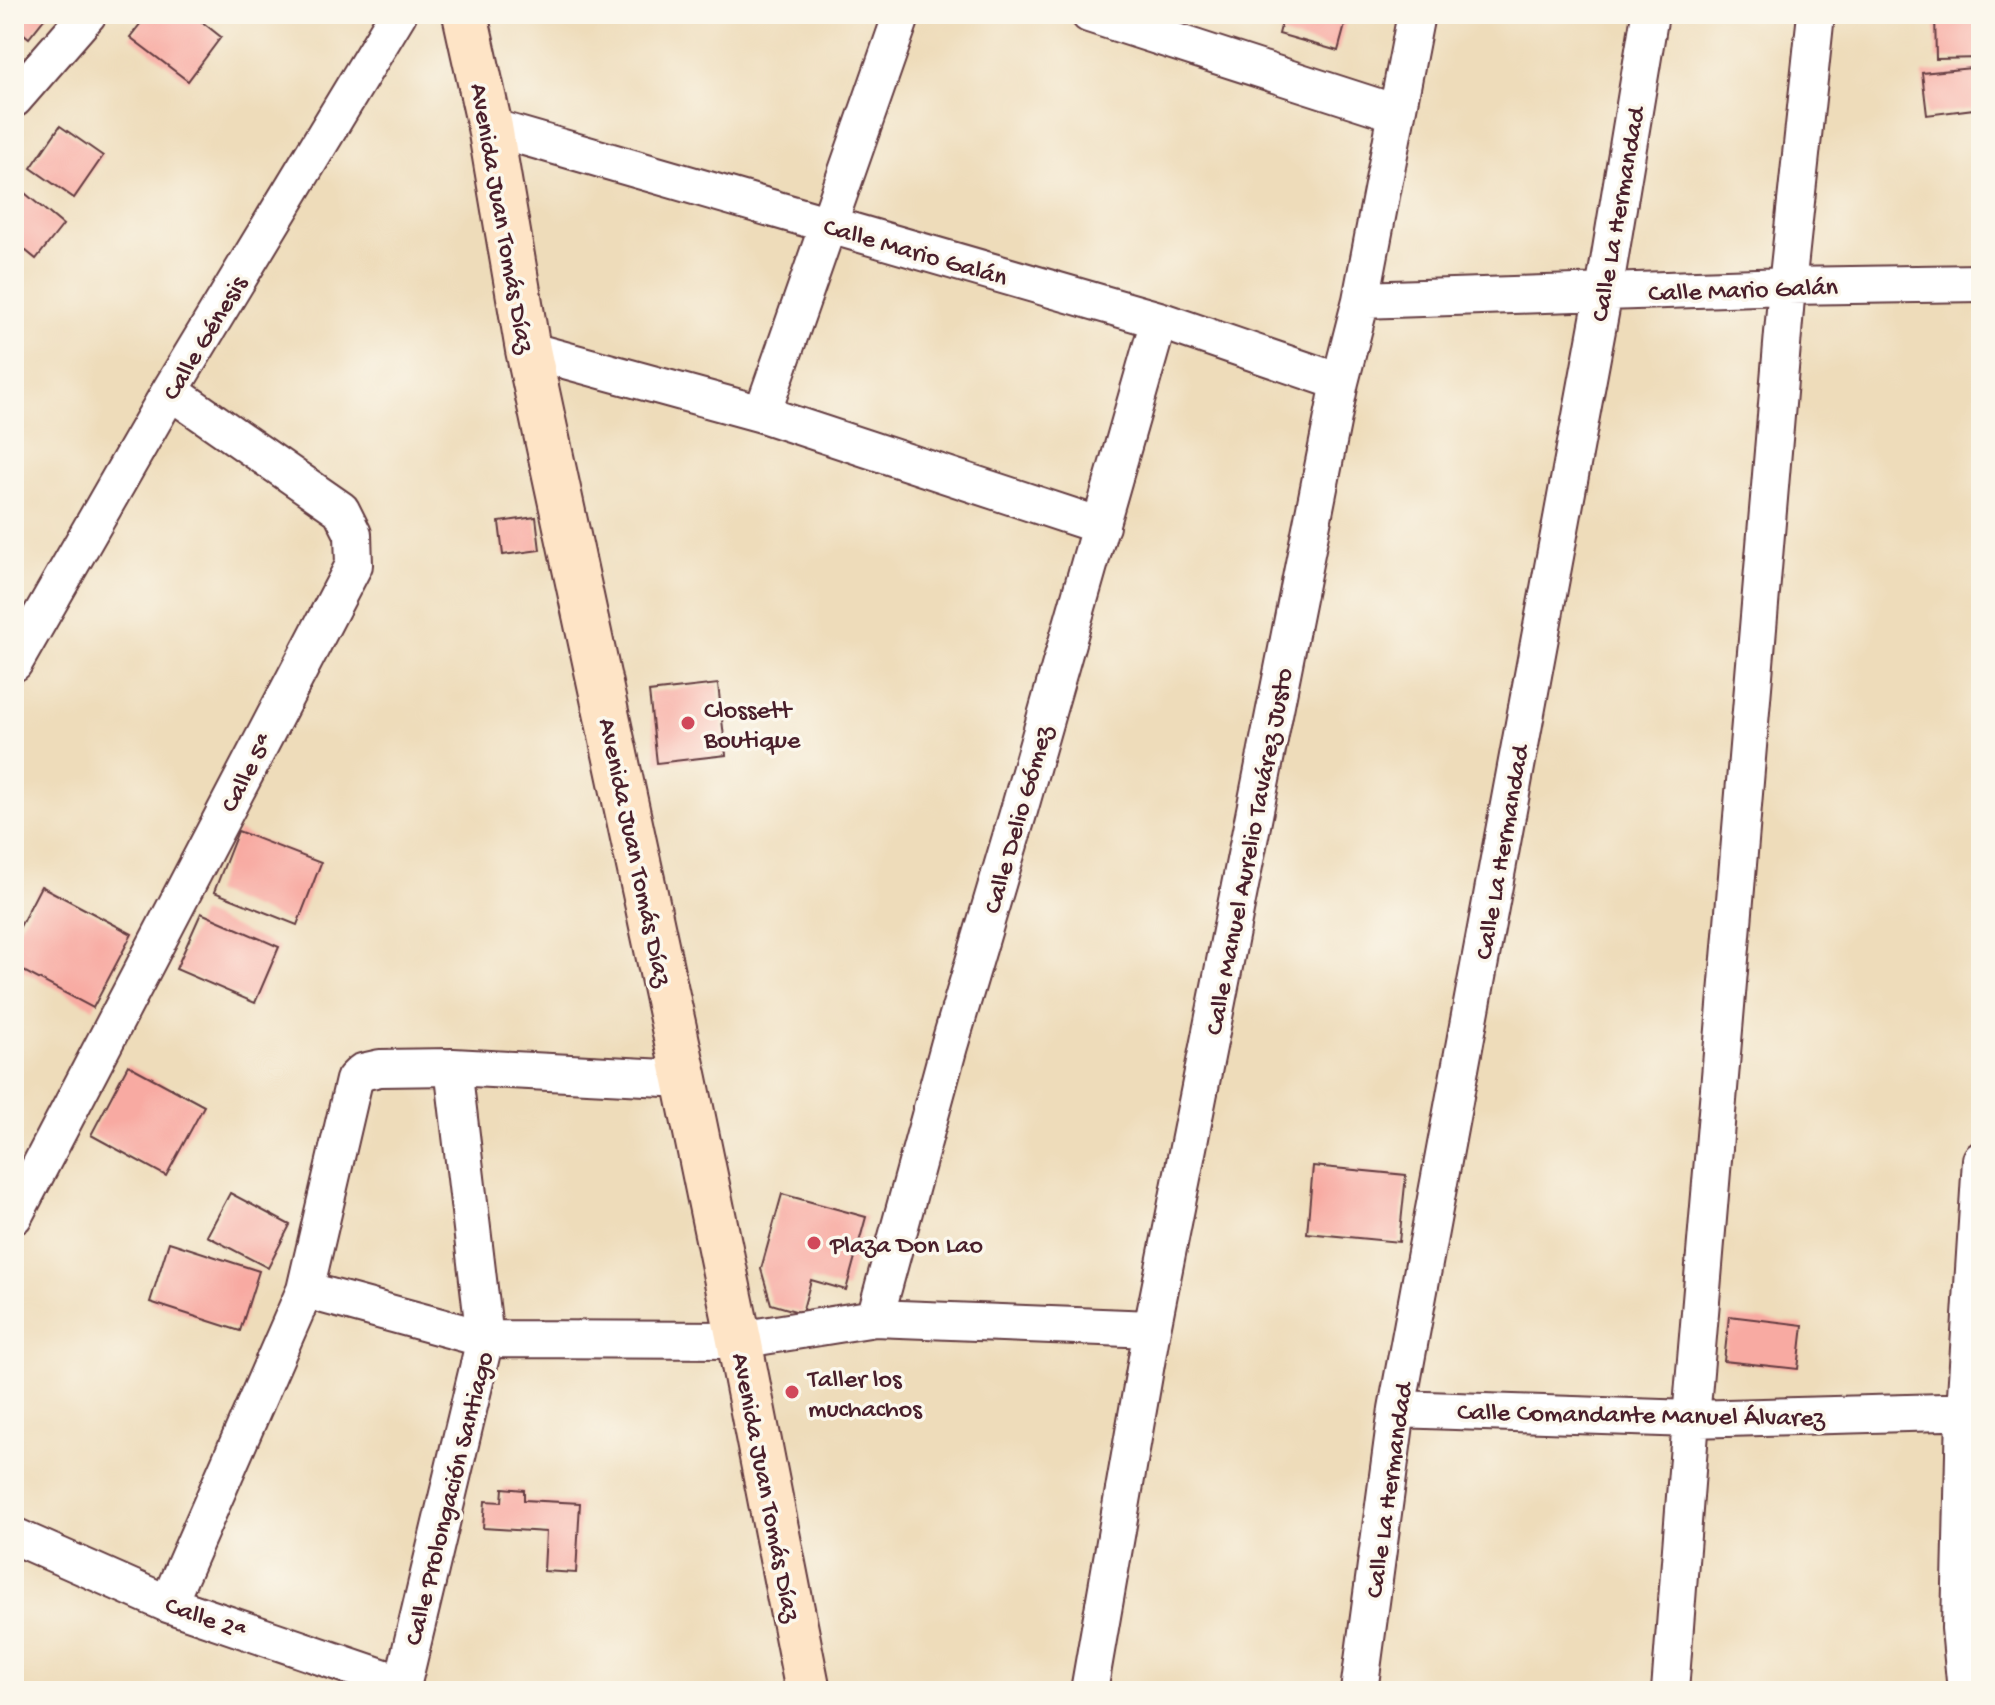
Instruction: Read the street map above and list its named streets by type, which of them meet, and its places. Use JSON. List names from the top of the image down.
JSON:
{
  "streets": {
    "street": [
      "Calle La Hermandad",
      "Avenida Juan Tomás Díaz",
      "Calle Mario Galán",
      "Calle Génesis",
      "Calle 5ª",
      "Calle Delio Gómez",
      "Calle Manuel Aurelio Tavárez Justo",
      "Calle Comandante Manuel Álvarez",
      "Calle Prolongación Santiago",
      "Calle 2ª"
    ]
  },
  "crossings": [
    ["Calle La Hermandad", "Calle Mario Galán"],
    ["Calle La Hermandad", "Calle Comandante Manuel Álvarez"],
    ["Avenida Juan Tomás Díaz", "Calle Mario Galán"],
    ["Calle Mario Galán", "Calle Delio Gómez"],
    ["Calle Mario Galán", "Calle Manuel Aurelio Tavárez Justo"],
    ["Calle Génesis", "Calle 5ª"],
    ["Calle Prolongación Santiago", "Calle 2ª"]
  ],
  "places": ["Clossett Boutique", "Plaza Don Lao", "Taller los muchachos"]
}
